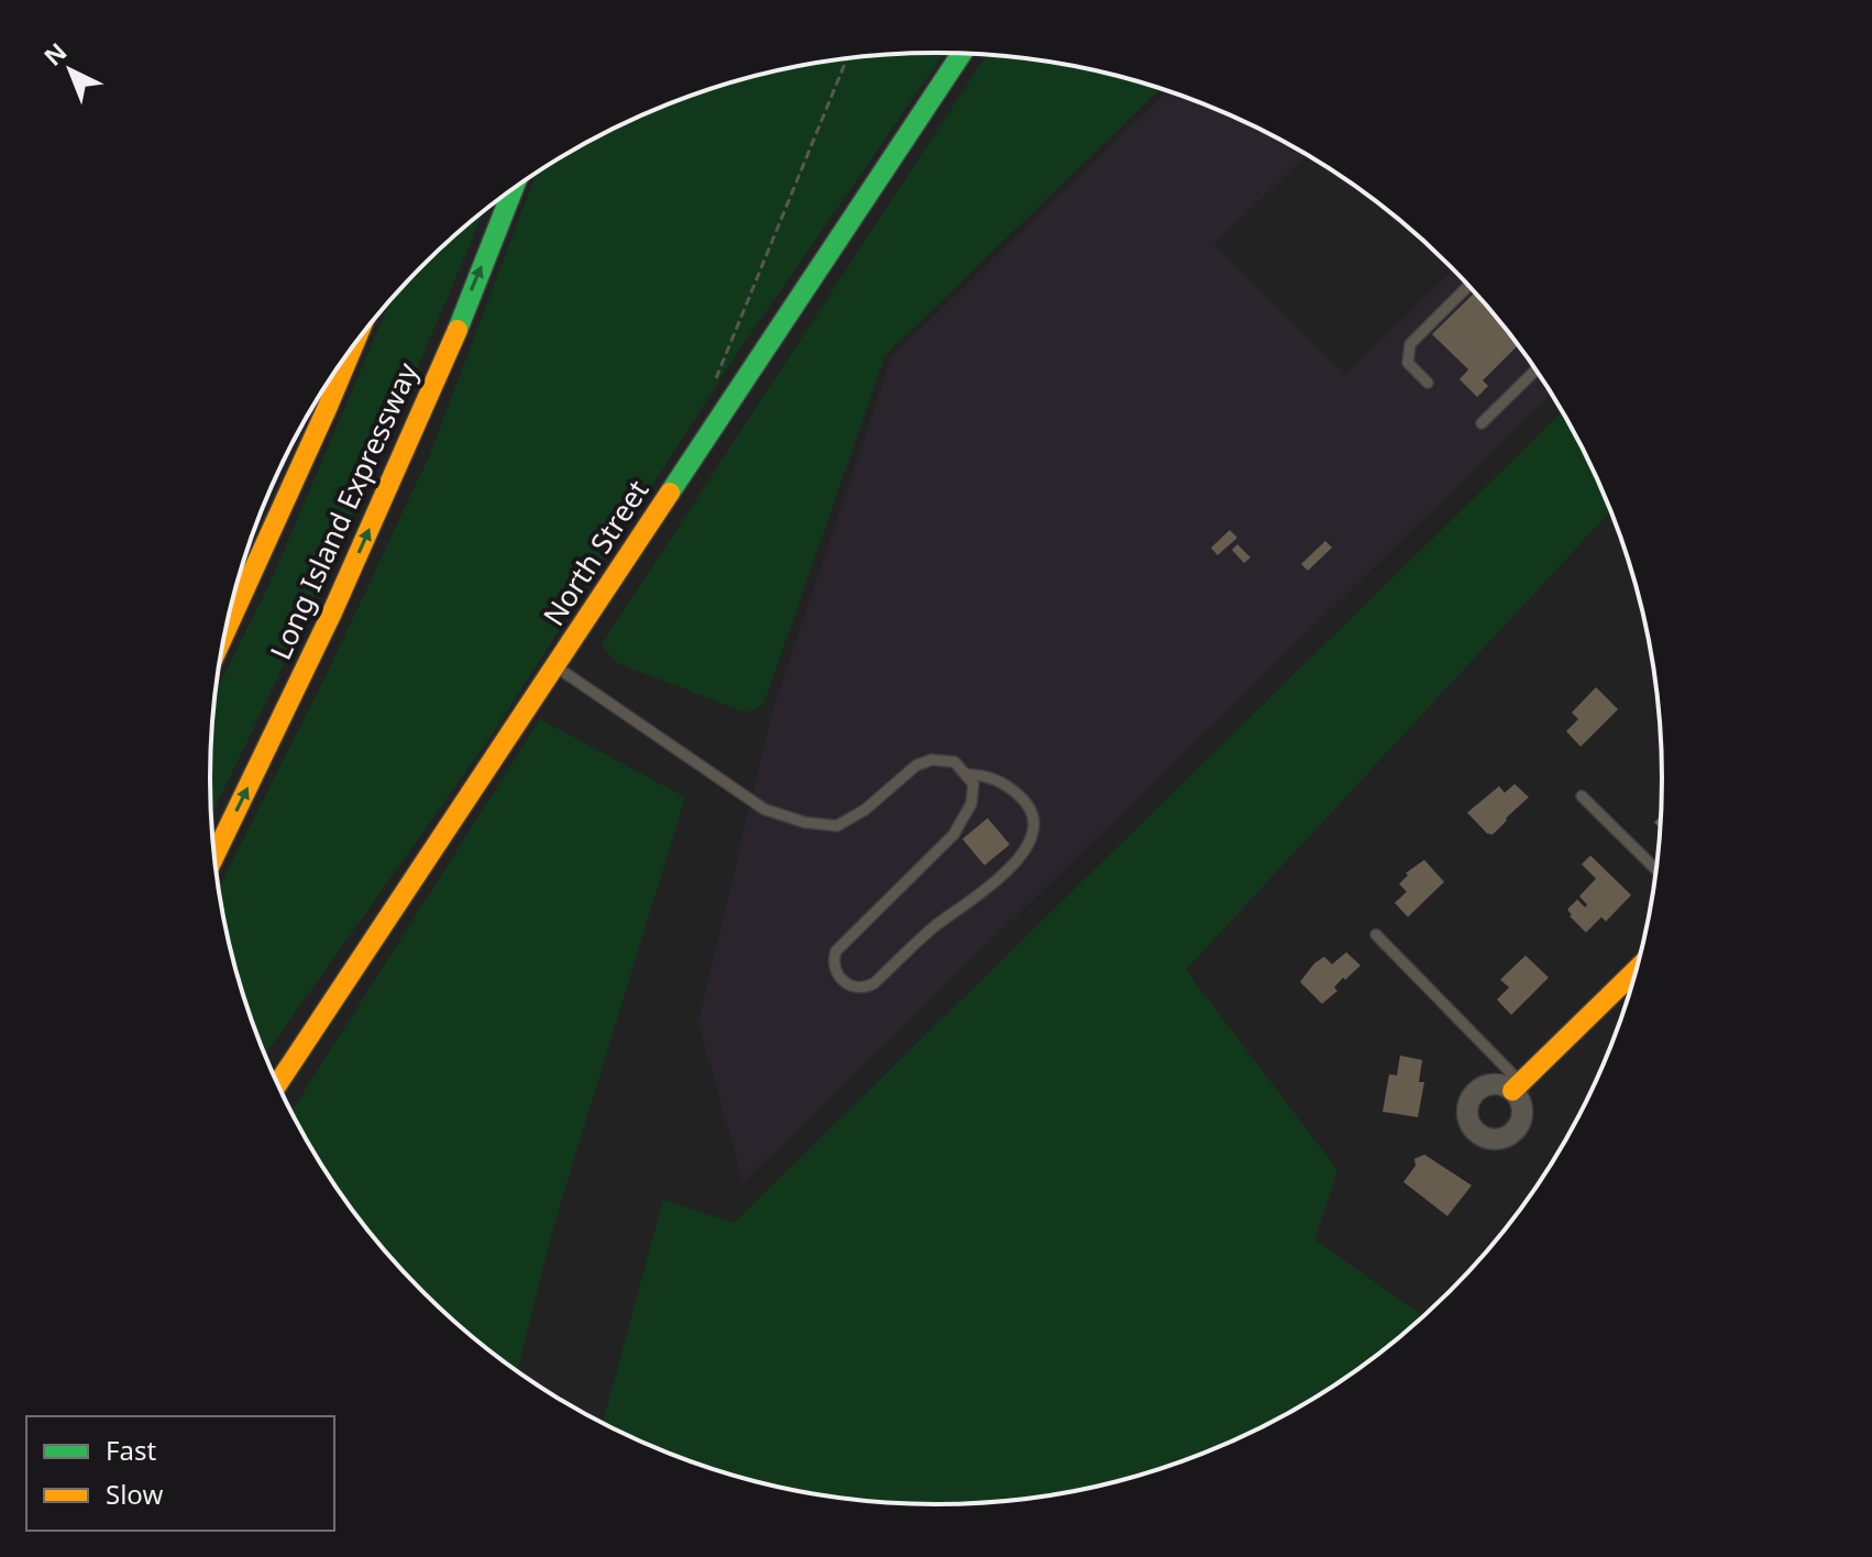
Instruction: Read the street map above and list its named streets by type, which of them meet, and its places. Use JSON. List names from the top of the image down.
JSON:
{
  "streets": {
    "main road": ["Long Island Expressway", "North Street"]
  },
  "legend": ["Fast", "Slow"],
  "north": "top left"
}
